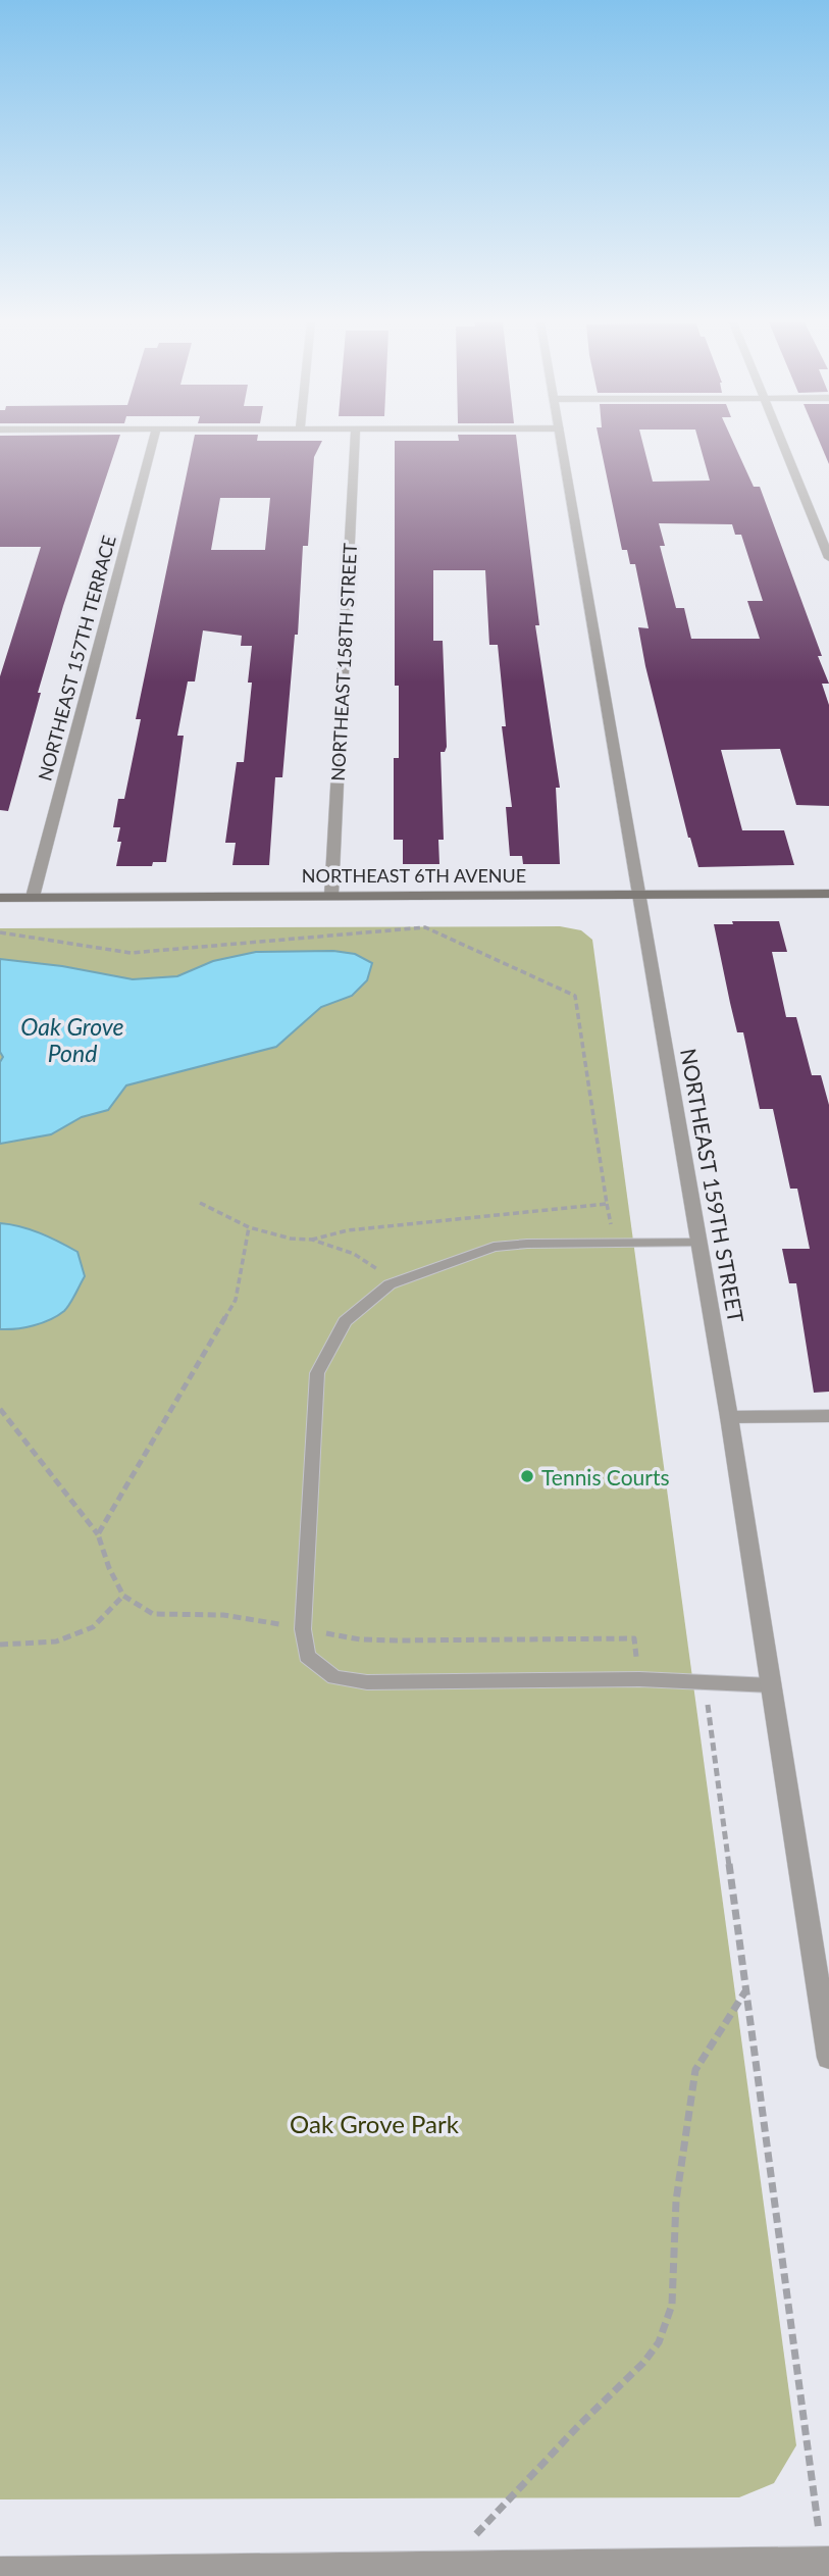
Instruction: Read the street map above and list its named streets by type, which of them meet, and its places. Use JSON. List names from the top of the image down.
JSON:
{
  "streets": {
    "main road": ["NORTHEAST 6TH AVENUE"],
    "street": ["NORTHEAST 157TH TERRACE", "NORTHEAST 158TH STREET", "NORTHEAST 159TH STREET"]
  },
  "crossings": [
    ["NORTHEAST 157TH TERRACE", "NORTHEAST 6TH AVENUE"],
    ["NORTHEAST 158TH STREET", "NORTHEAST 6TH AVENUE"],
    ["NORTHEAST 6TH AVENUE", "NORTHEAST 159TH STREET"]
  ],
  "water": ["Oak Grove Pond"],
  "parks": ["Oak Grove Park"],
  "places": ["Tennis Courts"]
}
